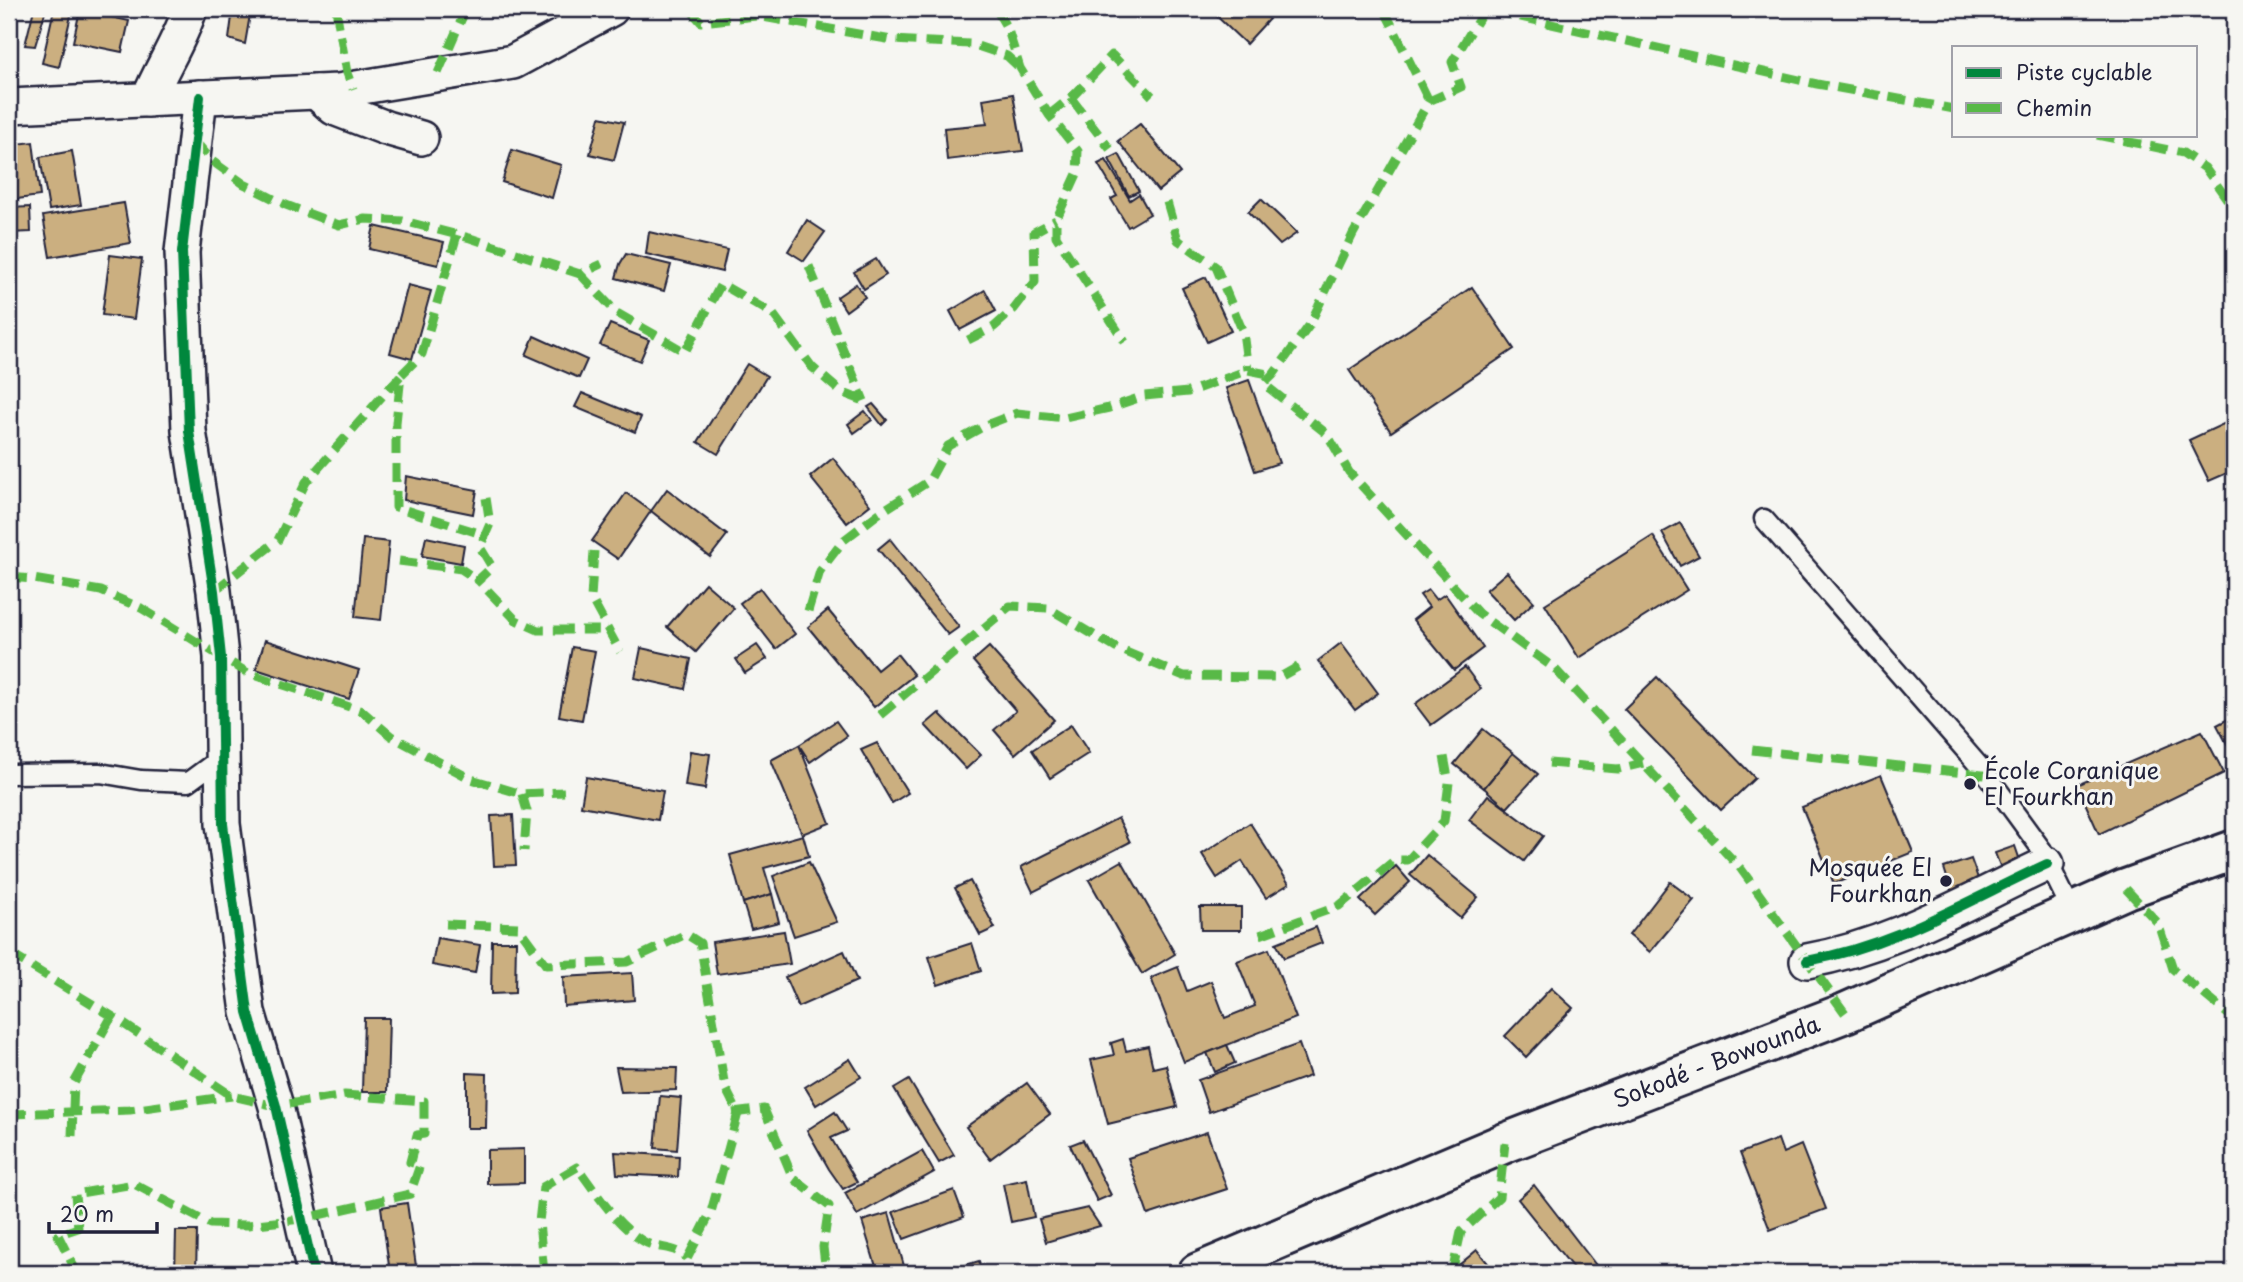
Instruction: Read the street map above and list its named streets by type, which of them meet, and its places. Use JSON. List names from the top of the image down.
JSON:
{
  "streets": {
    "main road": ["Sokodé - Bowounda"]
  },
  "places": ["École Coranique El Fourkhan", "Mosquée El Fourkhan"],
  "legend": ["Piste cyclable", "Chemin"],
  "scale_bar": "20 m"
}
